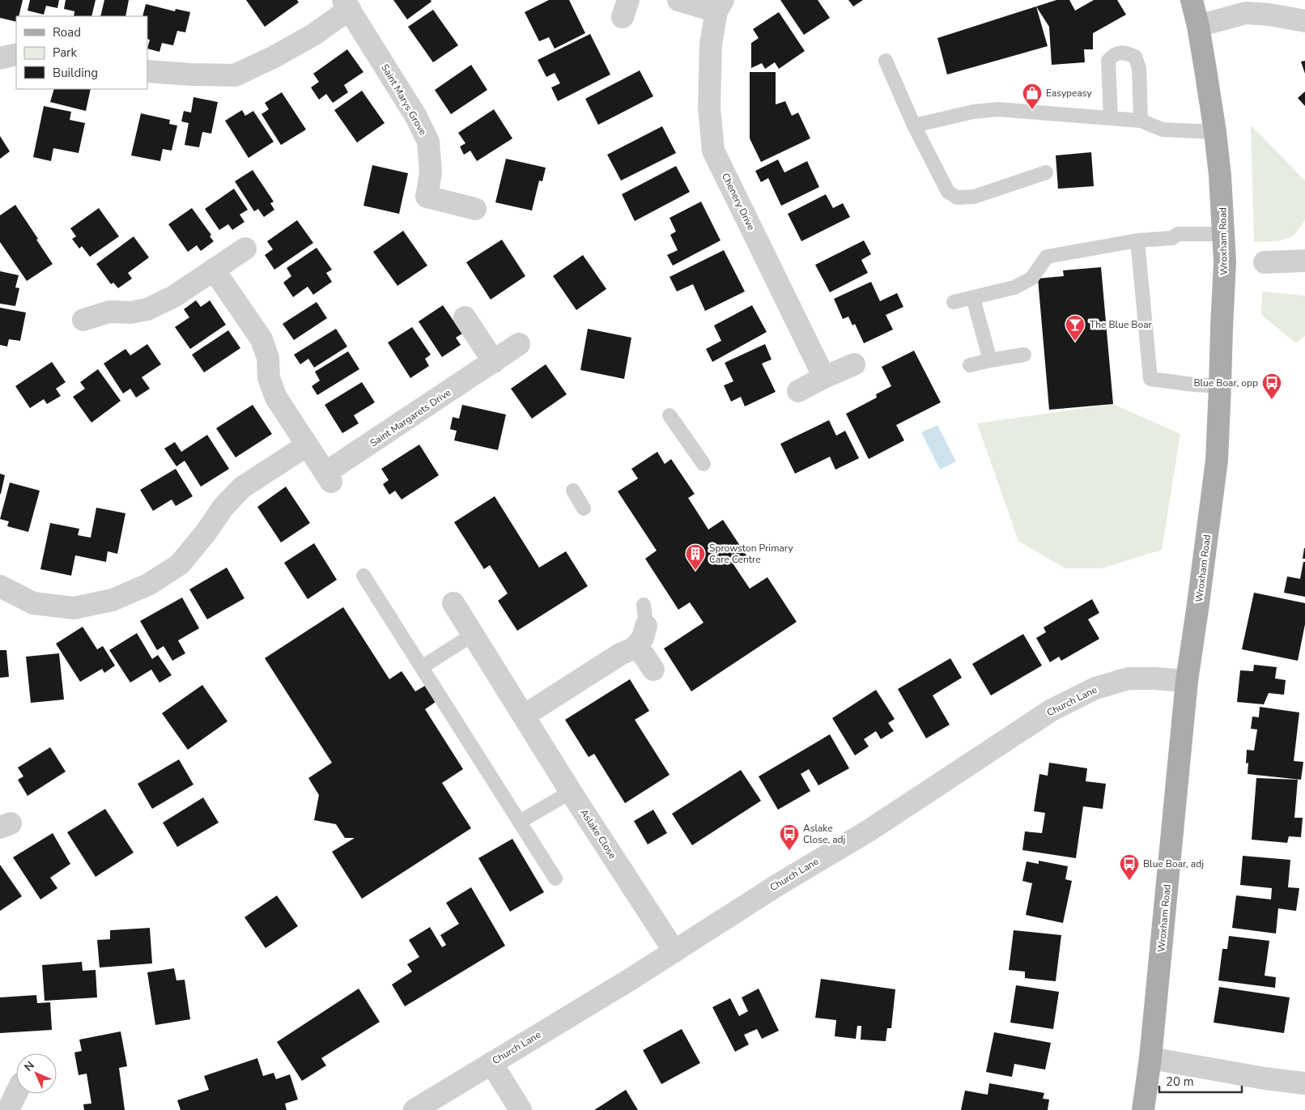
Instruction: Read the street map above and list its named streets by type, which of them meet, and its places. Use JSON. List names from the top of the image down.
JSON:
{
  "streets": {
    "main road": ["Wroxham Road"],
    "street": [
      "Saint Marys Grove",
      "Chenery Drive",
      "Saint Margarets Drive",
      "Church Lane",
      "Aslake Close"
    ]
  },
  "crossings": [
    ["Wroxham Road", "Church Lane"],
    ["Church Lane", "Aslake Close"]
  ],
  "places": {
    "shop": ["Easypeasy"],
    "bar": ["The Blue Boar"],
    "bus stop": ["Blue Boar, opp", "Aslake Close, adj", "Blue Boar, adj"],
    "building": ["Sprowston Primary Care Centre"]
  },
  "legend": ["Road", "Park", "Building"],
  "scale_bar": "20 m",
  "north": "top left"
}
